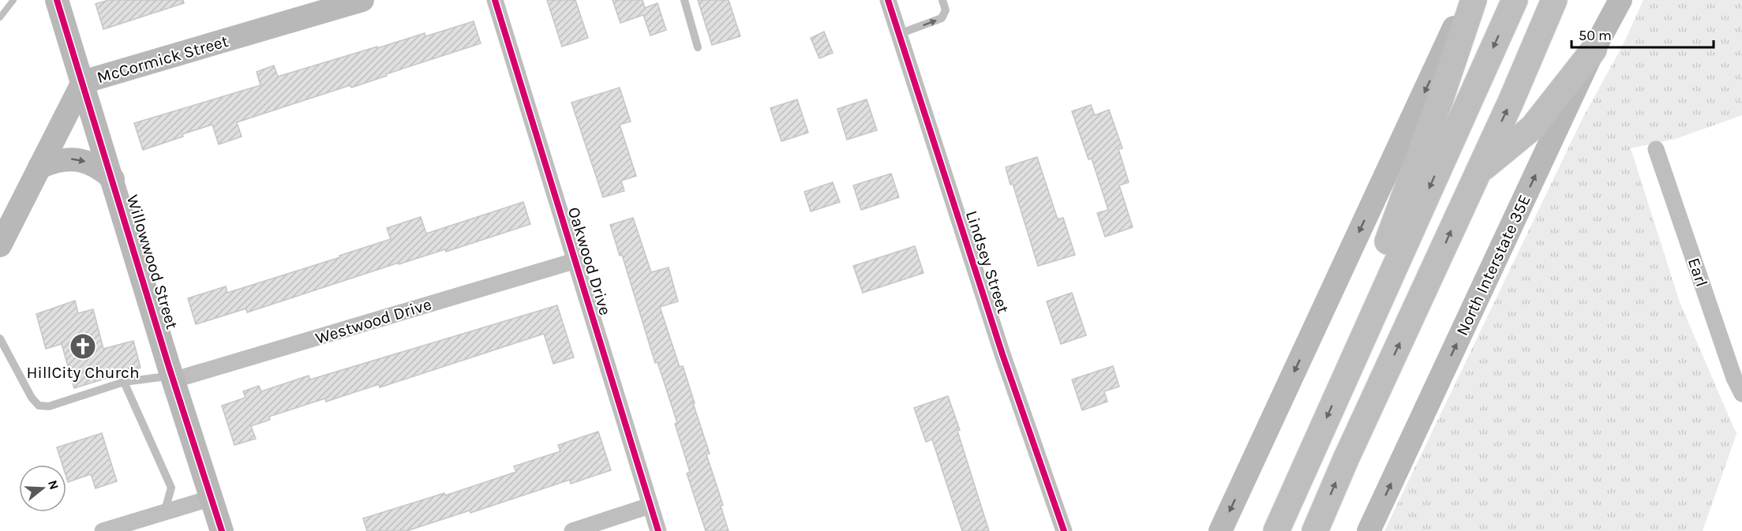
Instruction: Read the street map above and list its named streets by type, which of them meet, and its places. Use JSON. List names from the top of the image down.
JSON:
{
  "streets": {
    "main road": ["McCormick Street", "Willowwood Street", "North Interstate 35E"],
    "street": [
      "Oakwood Drive",
      "Lindsey Street",
      "Earl",
      "Westwood Drive"
    ]
  },
  "crossings": [
    ["McCormick Street", "Willowwood Street"],
    ["Oakwood Drive", "Westwood Drive"],
    ["Willowwood Street", "Westwood Drive"]
  ],
  "places": {
    "church": ["HillCity Church"]
  },
  "scale_bar": "50 m",
  "north": "right"
}
